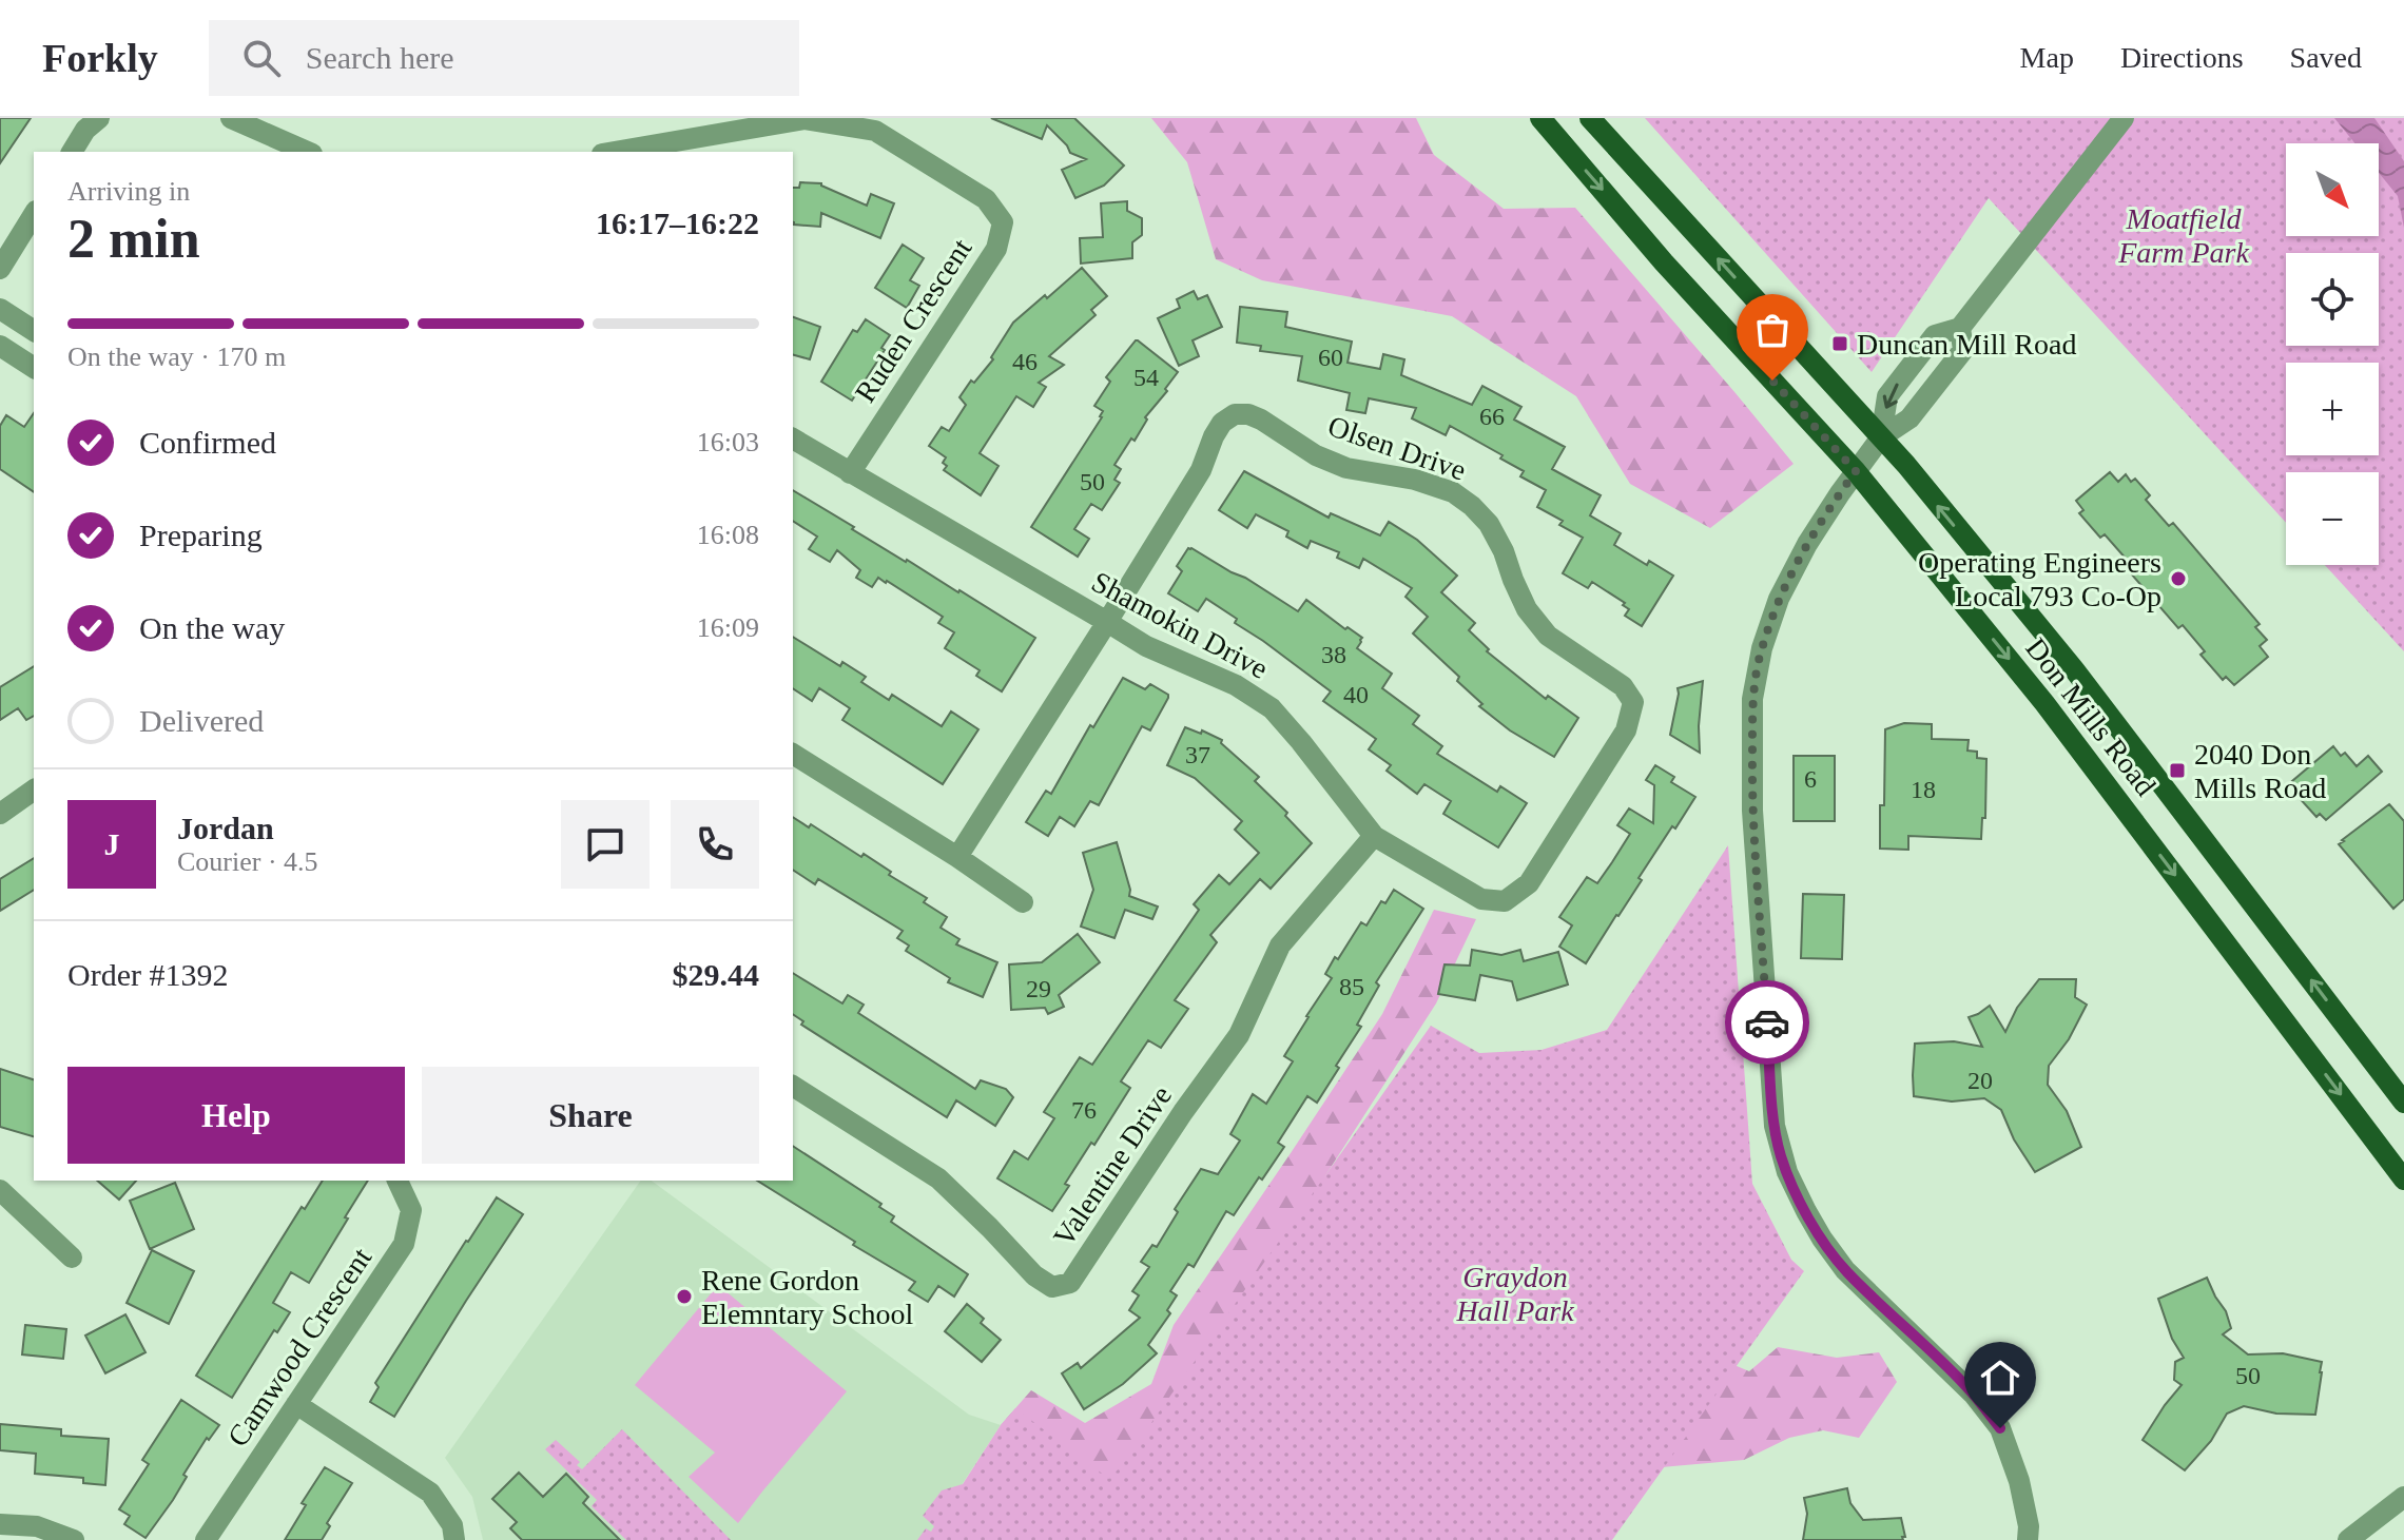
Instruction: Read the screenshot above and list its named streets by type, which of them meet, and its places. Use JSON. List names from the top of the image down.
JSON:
{
  "streets": {
    "main road": ["Don Mills Road"],
    "street": [
      "Ruden Crescent",
      "Olsen Drive",
      "Shamokin Drive",
      "Valentine Drive",
      "Camwood Crescent"
    ]
  },
  "crossings": [
    ["Ruden Crescent", "Shamokin Drive"],
    ["Olsen Drive", "Shamokin Drive"],
    ["Shamokin Drive", "Valentine Drive"]
  ],
  "parks": ["Moatfield Farm Park", "Graydon Hall Park"],
  "places": {
    "transit": ["Duncan Mill Road", "2040 Don Mills Road"],
    "other": ["Operating Engineers Local 793 Co-Op", "Rene Gordon Elemntary School"]
  },
  "house_numbers": [
    "60",
    "46",
    "54",
    "66",
    "50",
    "38",
    "40",
    "37",
    "6",
    "18",
    "85",
    "29",
    "20",
    "76",
    "50"
  ],
  "north": "bottom right",
  "page": {
    "header": "Forkly",
    "search": "Search here",
    "nav": ["Map", "Directions", "Saved"],
    "map_buttons": ["+", "−"],
    "heading": ["2 min", "Arriving in", "16:17–16:22"],
    "panel": [
      "Jordan",
      "Courier · 4.5",
      "Order #1392",
      "$29.44"
    ],
    "bar": "On the way · 170 m",
    "list": [
      ["Confirmed", "16:03"],
      ["Preparing", "16:08"],
      ["On the way", "16:09"],
      "Delivered"
    ],
    "round": "J",
    "buttons": ["Help", "Share"]
  }
}
